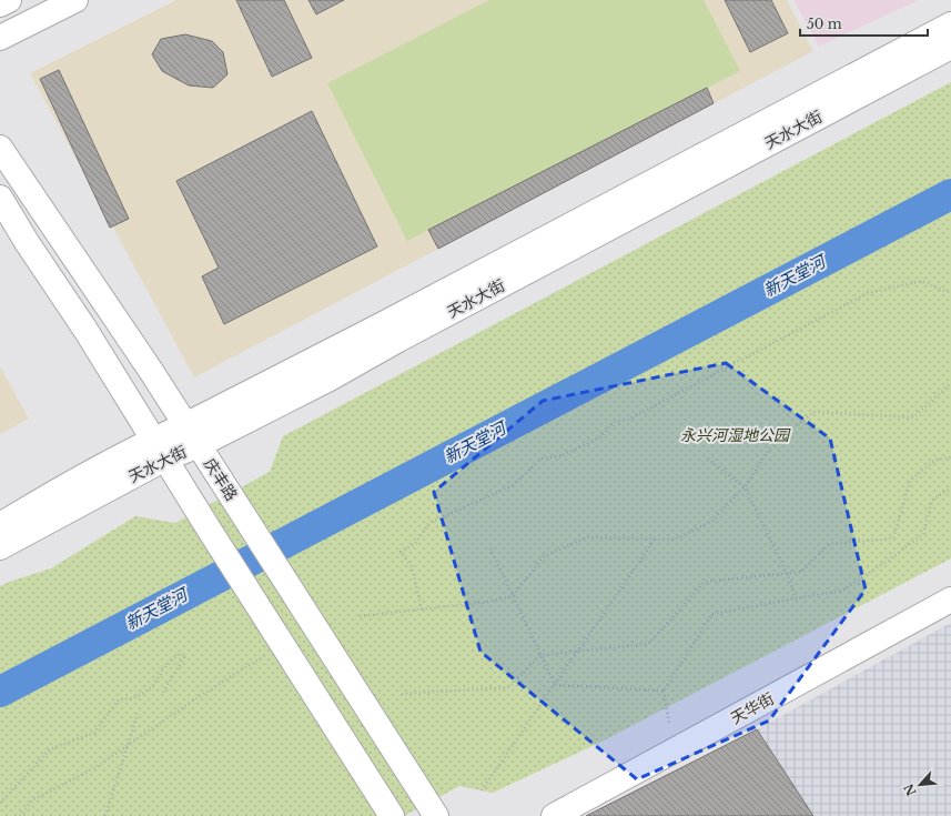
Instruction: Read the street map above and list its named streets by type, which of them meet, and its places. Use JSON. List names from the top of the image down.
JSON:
{
  "streets": {
    "main road": ["天水大街", "庆丰路", "天华街"]
  },
  "crossings": [
    ["天水大街", "庆丰路"]
  ],
  "water": ["新天堂河"],
  "parks": ["永兴河湿地公园"],
  "scale_bar": "50 m",
  "north": "bottom left"
}
